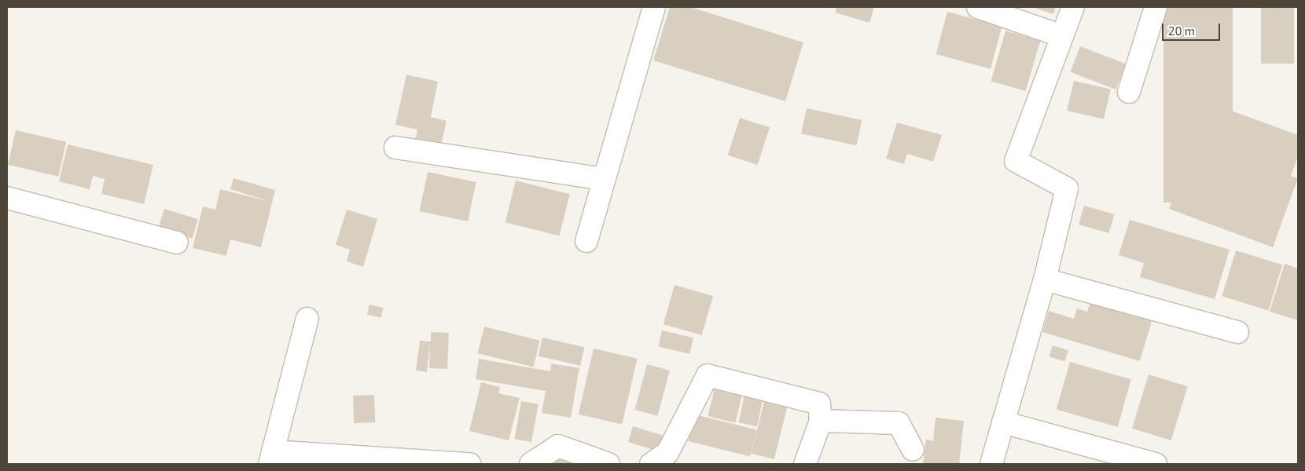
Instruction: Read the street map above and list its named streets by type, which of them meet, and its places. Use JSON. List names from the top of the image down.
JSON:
{
  "scale_bar": "20 m"
}
